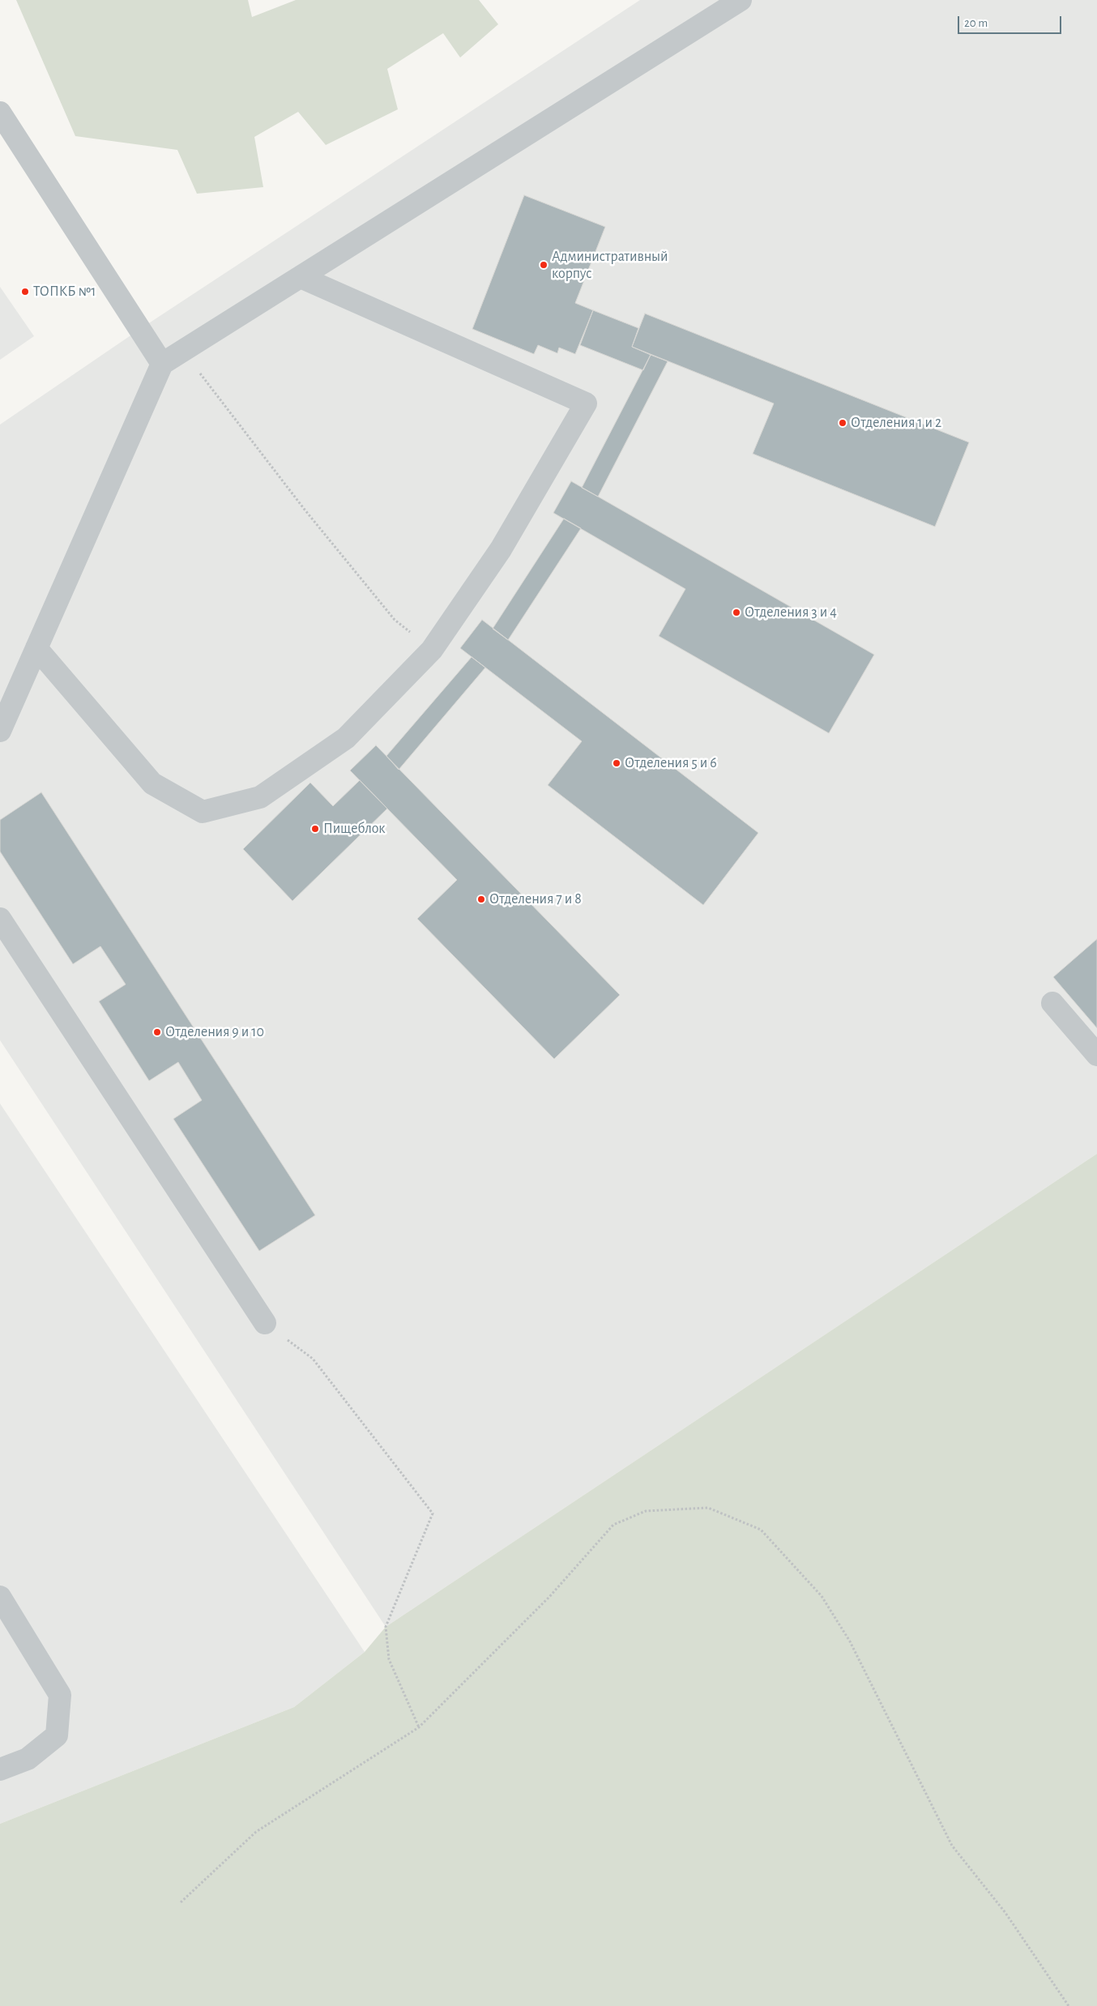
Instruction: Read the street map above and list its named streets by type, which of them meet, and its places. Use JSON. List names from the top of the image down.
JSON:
{
  "places": [
    "Административный корпус",
    "ТОПКБ №1",
    "Отделения 1 и 2",
    "Отделения 3 и 4",
    "Отделения 5 и 6",
    "Пищеблок",
    "Отделения 7 и 8",
    "Отделения 9 и 10"
  ],
  "scale_bar": "20 m"
}
